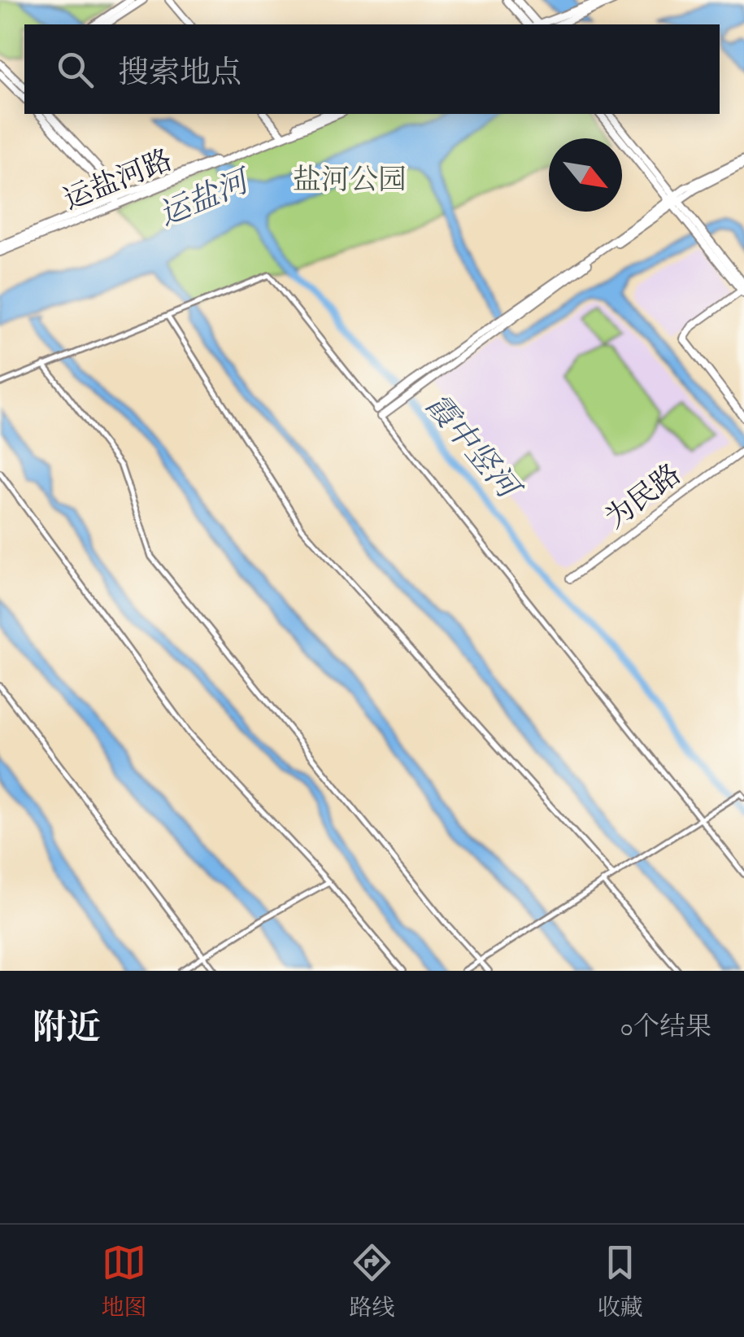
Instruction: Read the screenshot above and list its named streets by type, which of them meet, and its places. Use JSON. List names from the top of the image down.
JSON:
{
  "streets": {
    "street": ["运盐河路", "为民路"]
  },
  "water": ["运盐河", "霞中竖河"],
  "parks": ["盐河公园"],
  "north": "bottom right",
  "page": {
    "search": "搜索地点",
    "heading": ["附近", "0个结果"],
    "nav": ["地图", "路线", "收藏"]
  }
}
